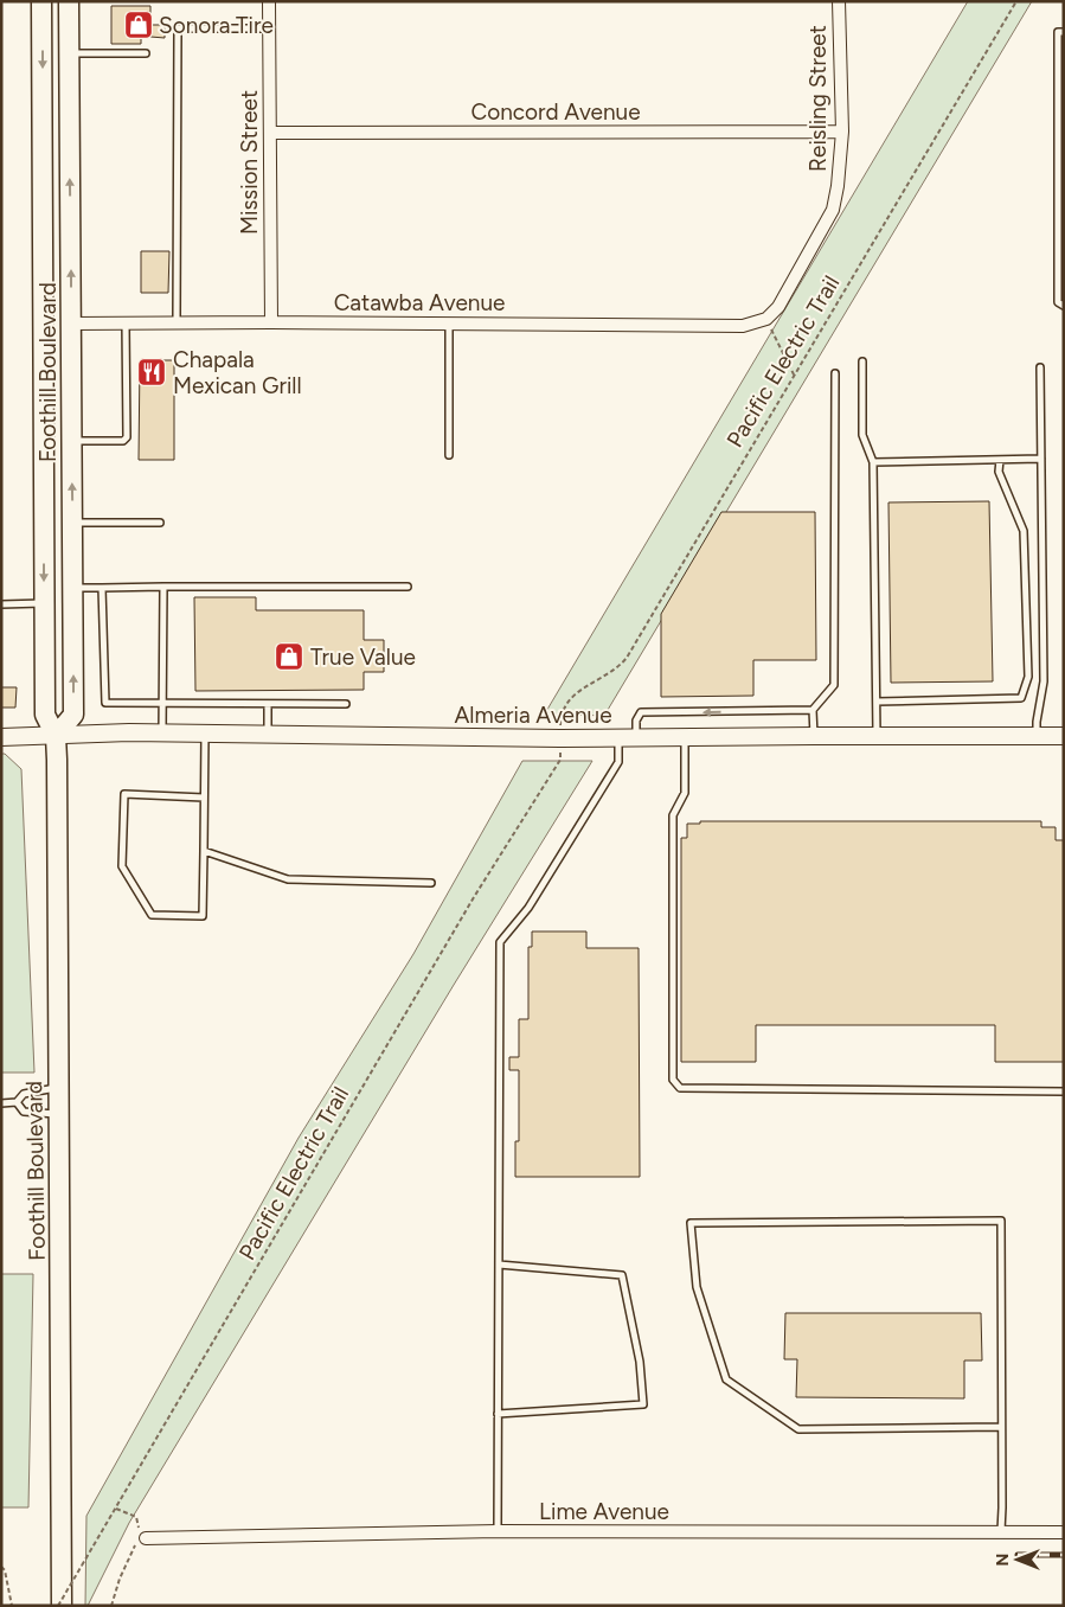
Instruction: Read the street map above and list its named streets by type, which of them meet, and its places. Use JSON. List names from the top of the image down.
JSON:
{
  "streets": {
    "main road": ["Foothill Boulevard"],
    "street": [
      "Reisling Street",
      "Concord Avenue",
      "Mission Street",
      "Catawba Avenue",
      "Almeria Avenue",
      "Lime Avenue"
    ],
    "path": ["Pacific Electric Trail"]
  },
  "crossings": [
    ["Reisling Street", "Concord Avenue"],
    ["Reisling Street", "Catawba Avenue"],
    ["Concord Avenue", "Mission Street"],
    ["Mission Street", "Catawba Avenue"],
    ["Catawba Avenue", "Foothill Boulevard"],
    ["Pacific Electric Trail", "Foothill Boulevard"],
    ["Foothill Boulevard", "Almeria Avenue"]
  ],
  "places": {
    "shop": ["Sonora Tire", "True Value"],
    "restaurant": ["Chapala Mexican Grill"]
  },
  "north": "left"
}
